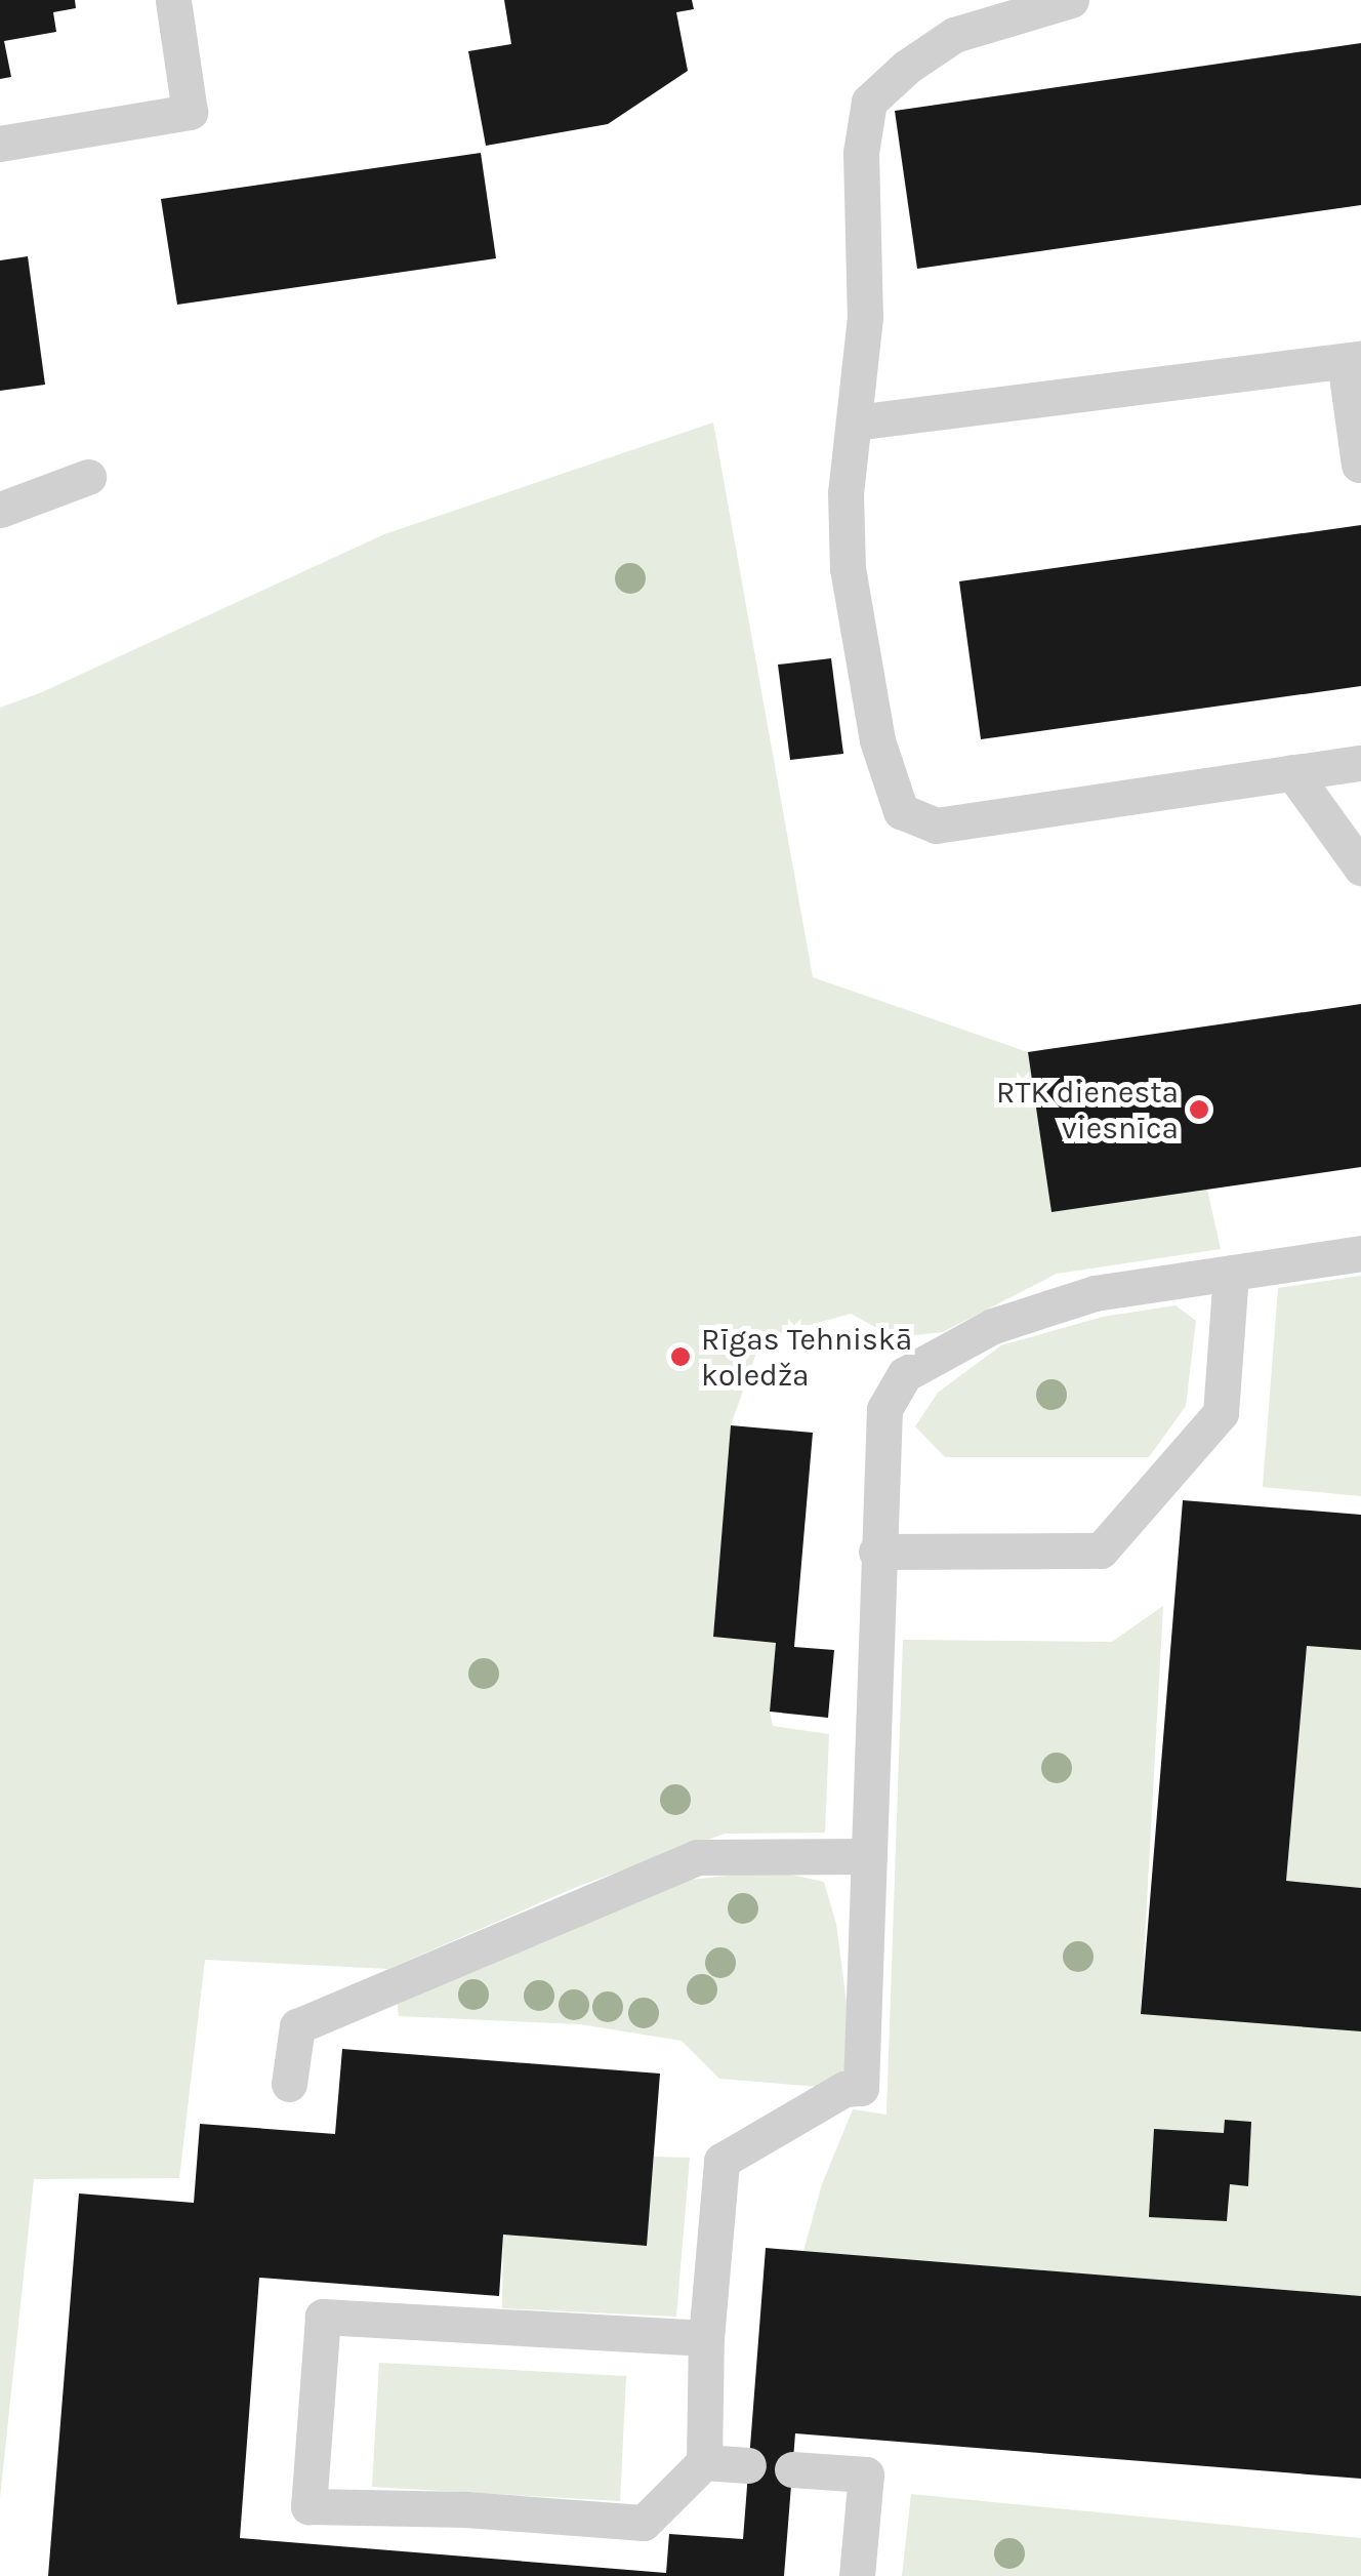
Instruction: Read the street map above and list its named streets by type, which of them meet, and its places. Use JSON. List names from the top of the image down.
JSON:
{
  "places": ["RTK dienesta viesnīca", "Rīgas Tehniskā koledža"]
}
